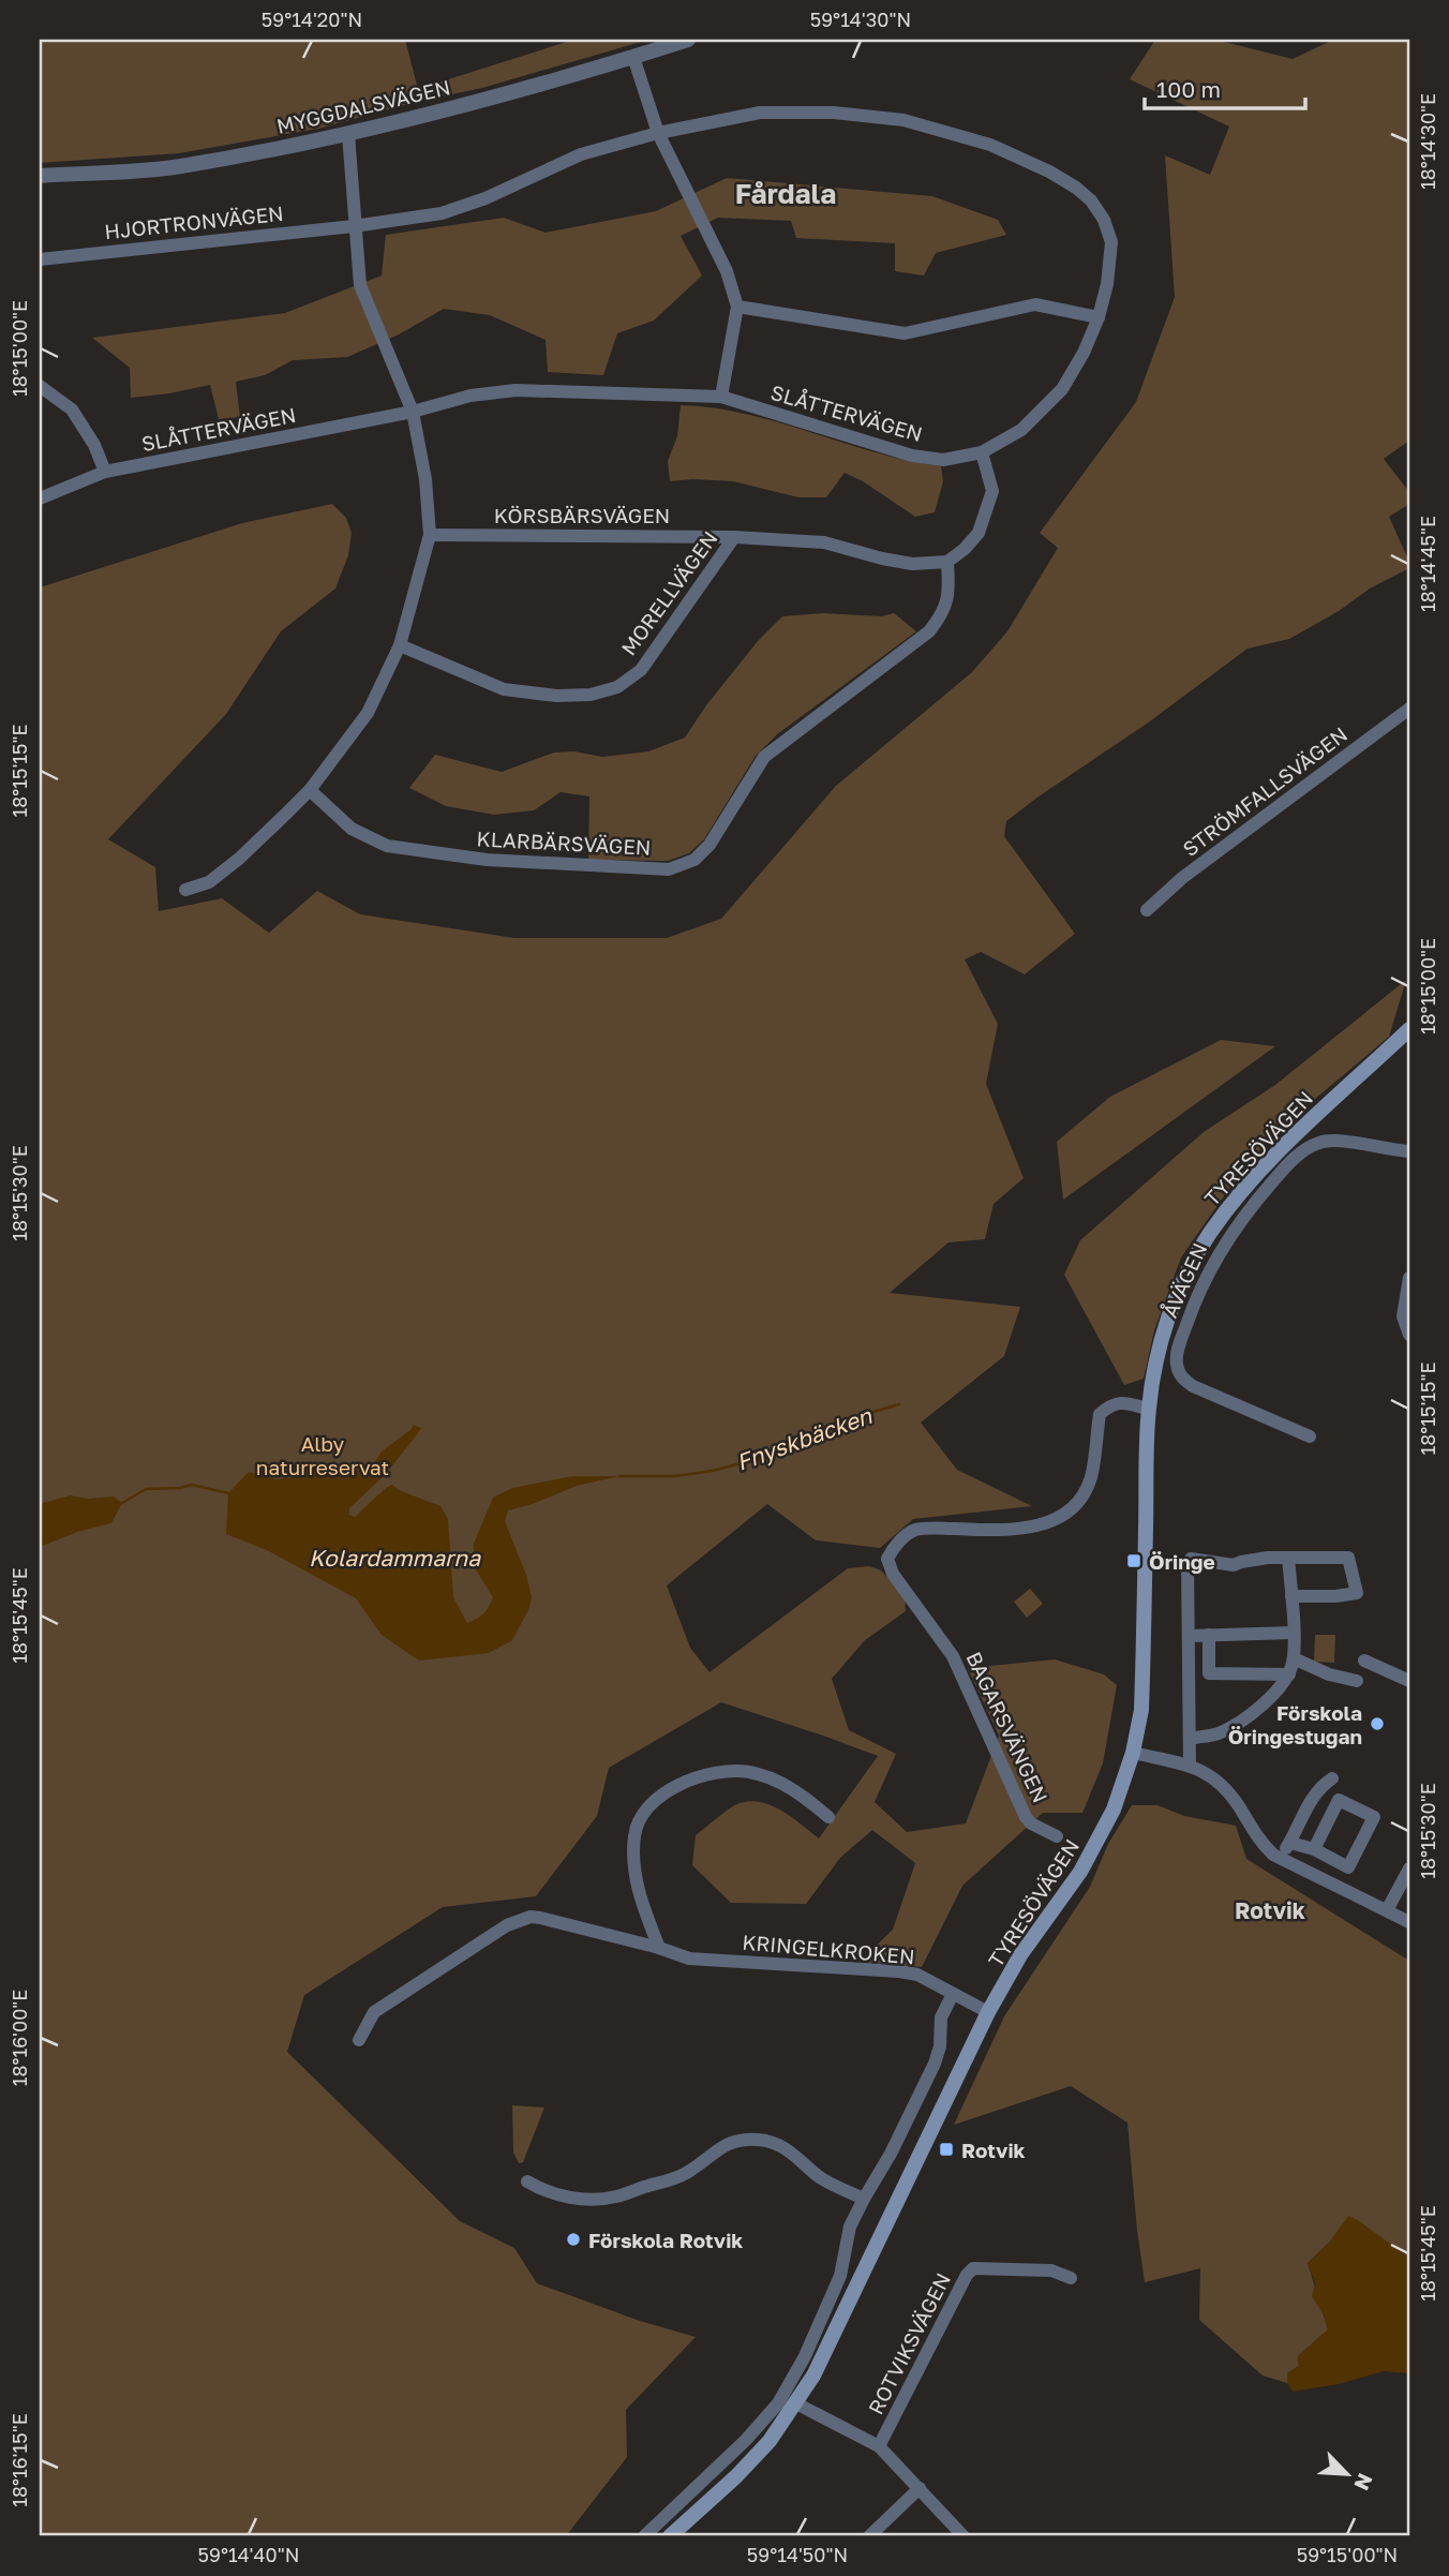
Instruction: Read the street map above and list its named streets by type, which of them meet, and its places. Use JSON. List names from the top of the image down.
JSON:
{
  "streets": {
    "main road": ["TYRESÖVÄGEN"],
    "street": [
      "MYGGDALSVÄGEN",
      "HJORTRONVÄGEN",
      "SLÅTTERVÄGEN",
      "KÖRSBÄRSVÄGEN",
      "MORELLVÄGEN",
      "STRÖMFALLSVÄGEN",
      "KLARBÄRSVÄGEN",
      "ÅVÄGEN",
      "BAGARSVÄNGEN",
      "KRINGELKROKEN",
      "ROTVIKSVÄGEN"
    ]
  },
  "crossings": [
    ["HJORTRONVÄGEN", "SLÅTTERVÄGEN"],
    ["KÖRSBÄRSVÄGEN", "MORELLVÄGEN"],
    ["MORELLVÄGEN", "KLARBÄRSVÄGEN"],
    ["TYRESÖVÄGEN", "BAGARSVÄNGEN"],
    ["TYRESÖVÄGEN", "KRINGELKROKEN"]
  ],
  "districts": ["Fårdala", "Rotvik"],
  "water": ["Fnyskbäcken", "Kolardammarna"],
  "parks": ["Alby naturreservat"],
  "places": {
    "transit": ["Öringe", "Rotvik"],
    "other": ["Förskola Öringestugan", "Förskola Rotvik"]
  },
  "scale_bar": "100 m",
  "north": "bottom right",
  "coordinates": [
    "59°14'20\"N",
    "59°14'30\"N",
    "18°14'30\"E",
    "18°15'00\"E",
    "18°14'45\"E",
    "18°15'15\"E",
    "18°15'30\"E",
    "18°15'45\"E",
    "18°16'00\"E",
    "18°16'15\"E",
    "59°14'40\"N",
    "59°14'50\"N",
    "59°15'00\"N"
  ]
}
